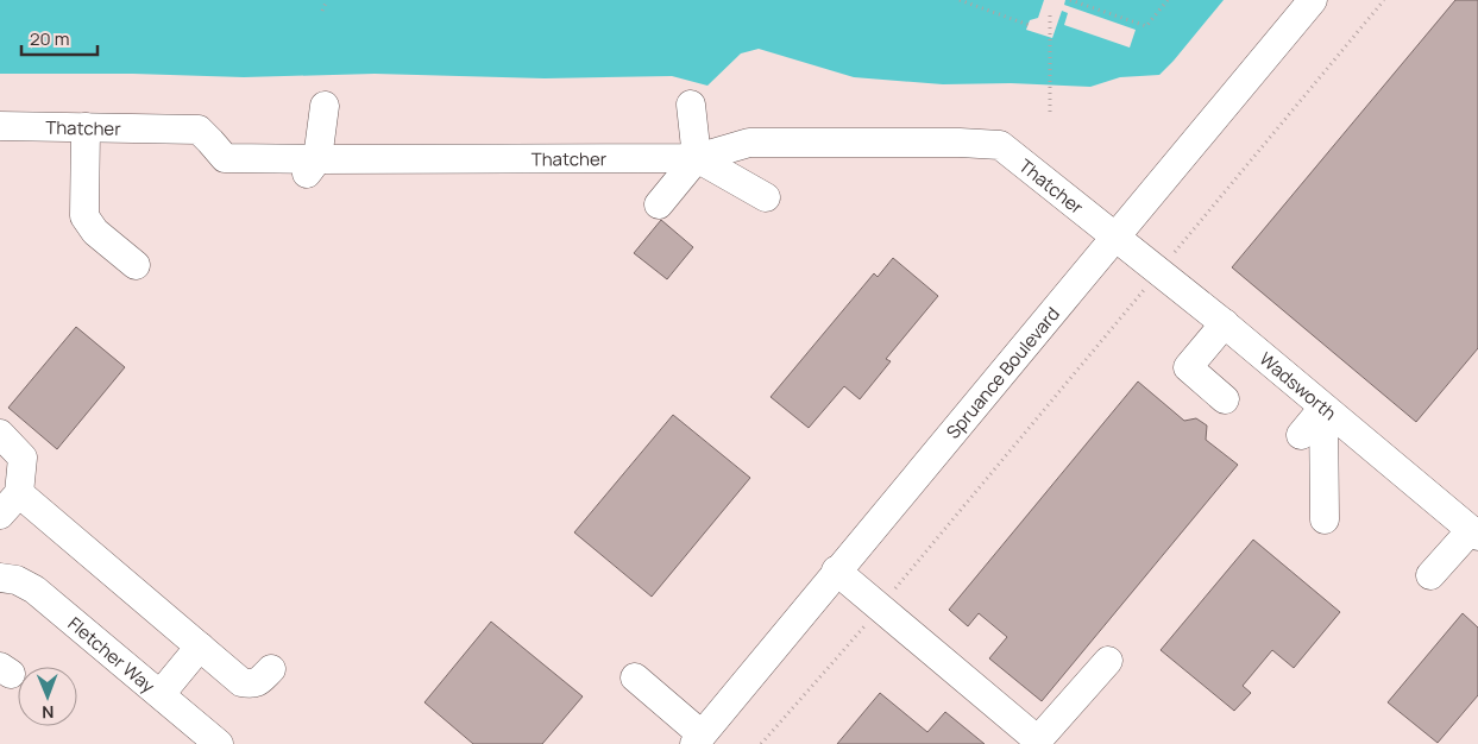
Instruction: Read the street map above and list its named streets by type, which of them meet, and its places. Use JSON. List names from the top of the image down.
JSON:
{
  "streets": {
    "street": [
      "Thatcher",
      "Spruance Boulevard",
      "Wadsworth",
      "Fletcher Way"
    ]
  },
  "crossings": [
    ["Thatcher", "Spruance Boulevard"],
    ["Thatcher", "Wadsworth"],
    ["Spruance Boulevard", "Wadsworth"]
  ],
  "scale_bar": "20 m",
  "north": "bottom"
}
